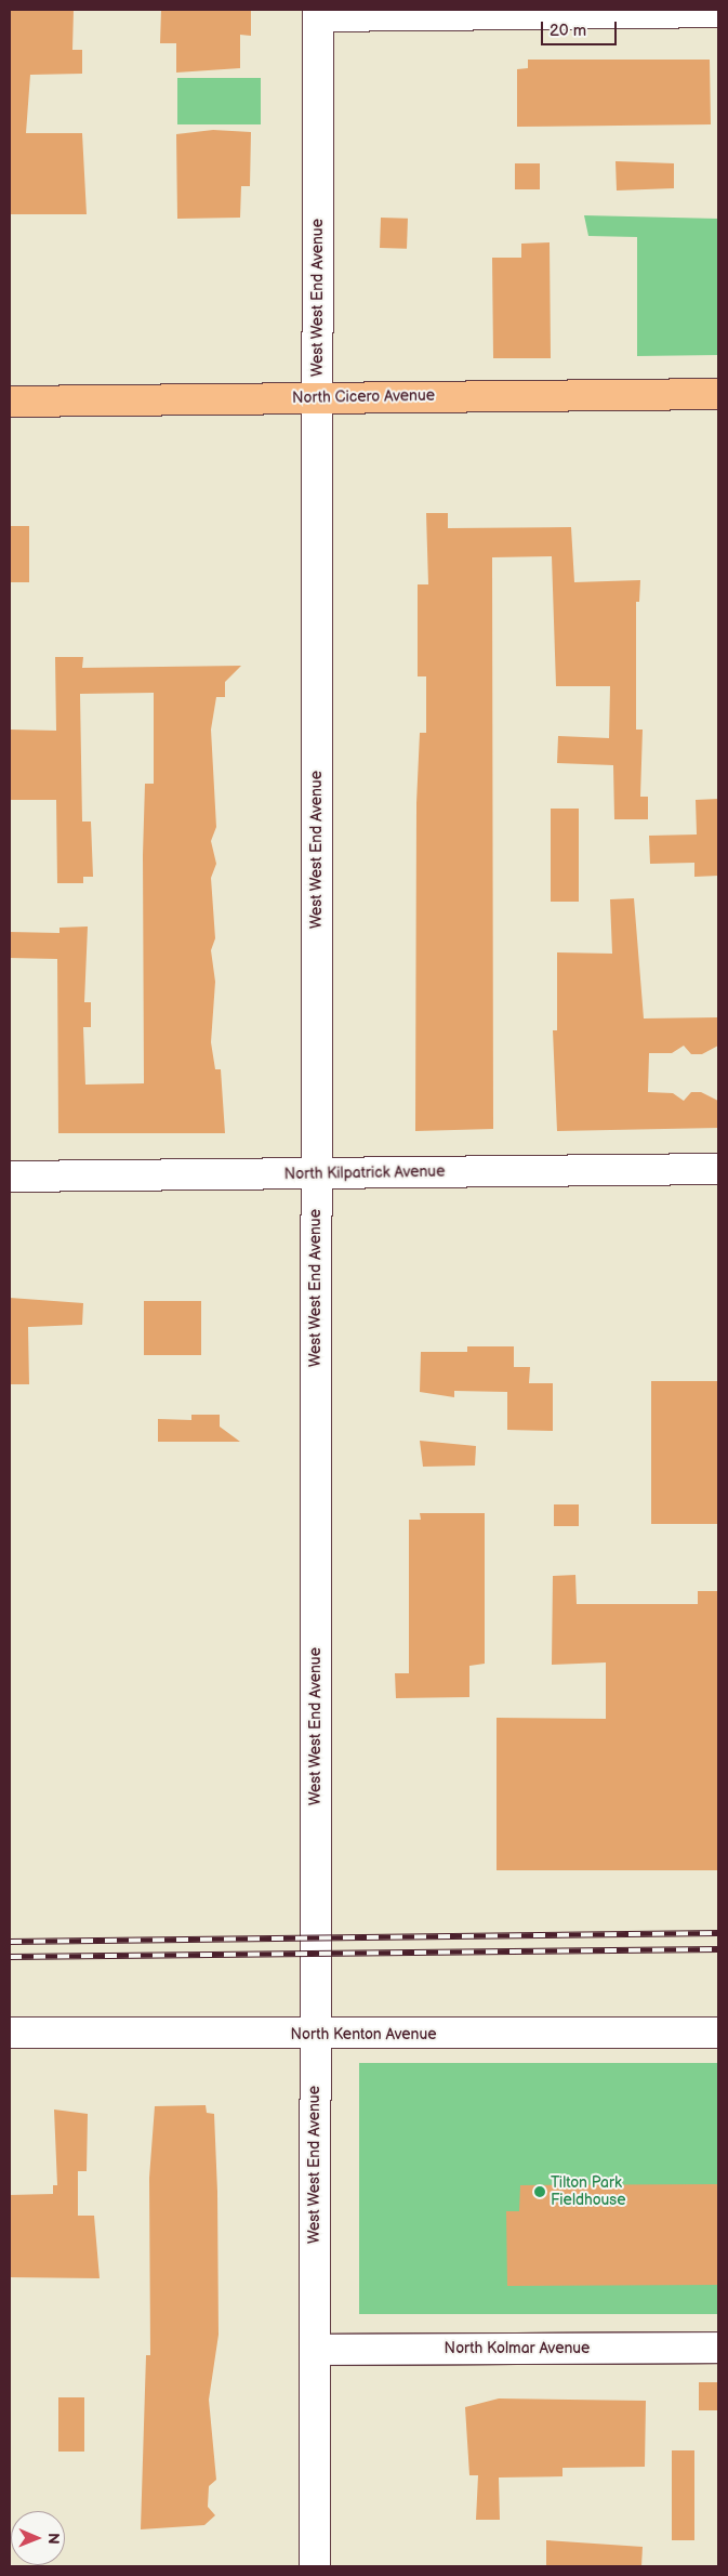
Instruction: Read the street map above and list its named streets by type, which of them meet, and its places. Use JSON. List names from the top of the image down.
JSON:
{
  "streets": {
    "main road": ["North Cicero Avenue"],
    "street": [
      "West West End Avenue",
      "North Kilpatrick Avenue",
      "North Kenton Avenue",
      "North Kolmar Avenue"
    ]
  },
  "crossings": [
    ["West West End Avenue", "North Cicero Avenue"],
    ["West West End Avenue", "North Kilpatrick Avenue"],
    ["West West End Avenue", "North Kenton Avenue"],
    ["West West End Avenue", "North Kolmar Avenue"]
  ],
  "places": ["Tilton Park Fieldhouse"],
  "scale_bar": "20 m",
  "north": "right"
}
